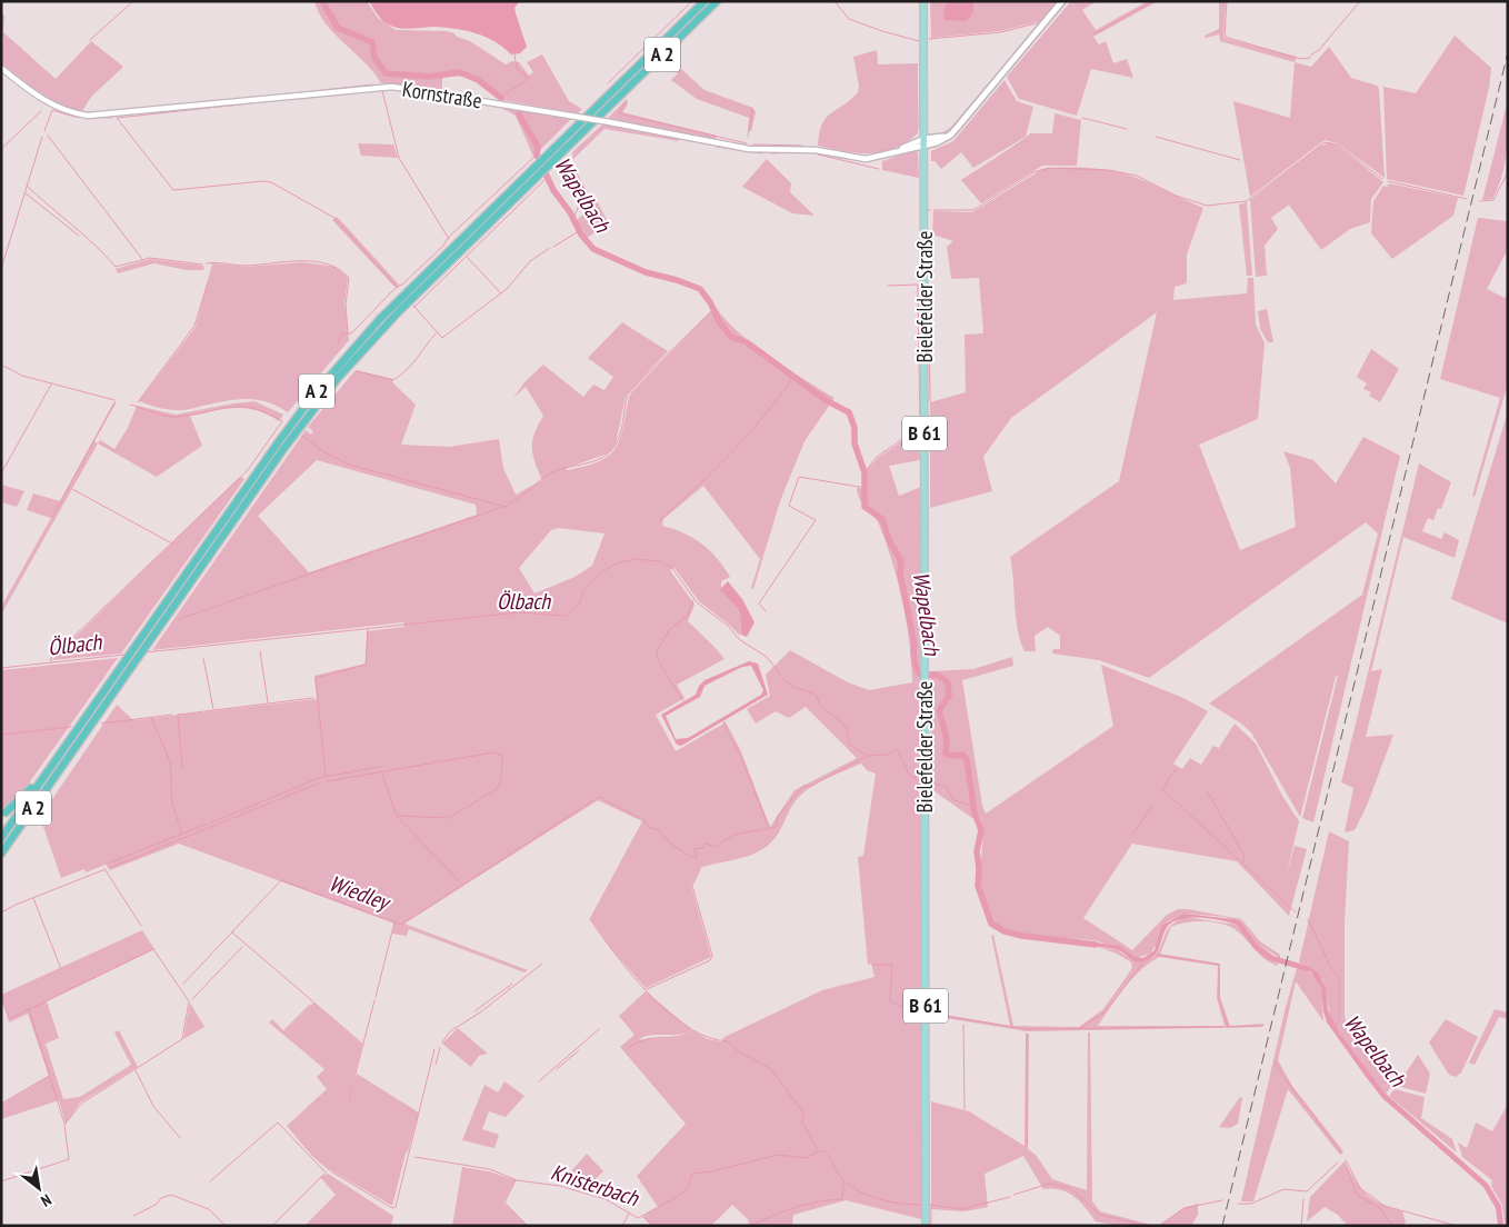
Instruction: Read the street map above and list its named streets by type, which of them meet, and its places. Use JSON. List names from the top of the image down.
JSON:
{
  "streets": {
    "highway": ["A 2"],
    "main road": ["Bielefelder Straße", "B 61"],
    "street": ["Kornstraße"]
  },
  "crossings": [
    ["Kornstraße", "Bielefelder Straße"]
  ],
  "water": [
    "Wapelbach",
    "Ölbach",
    "Wiedley",
    "Knisterbach"
  ],
  "north": "bottom right"
}
